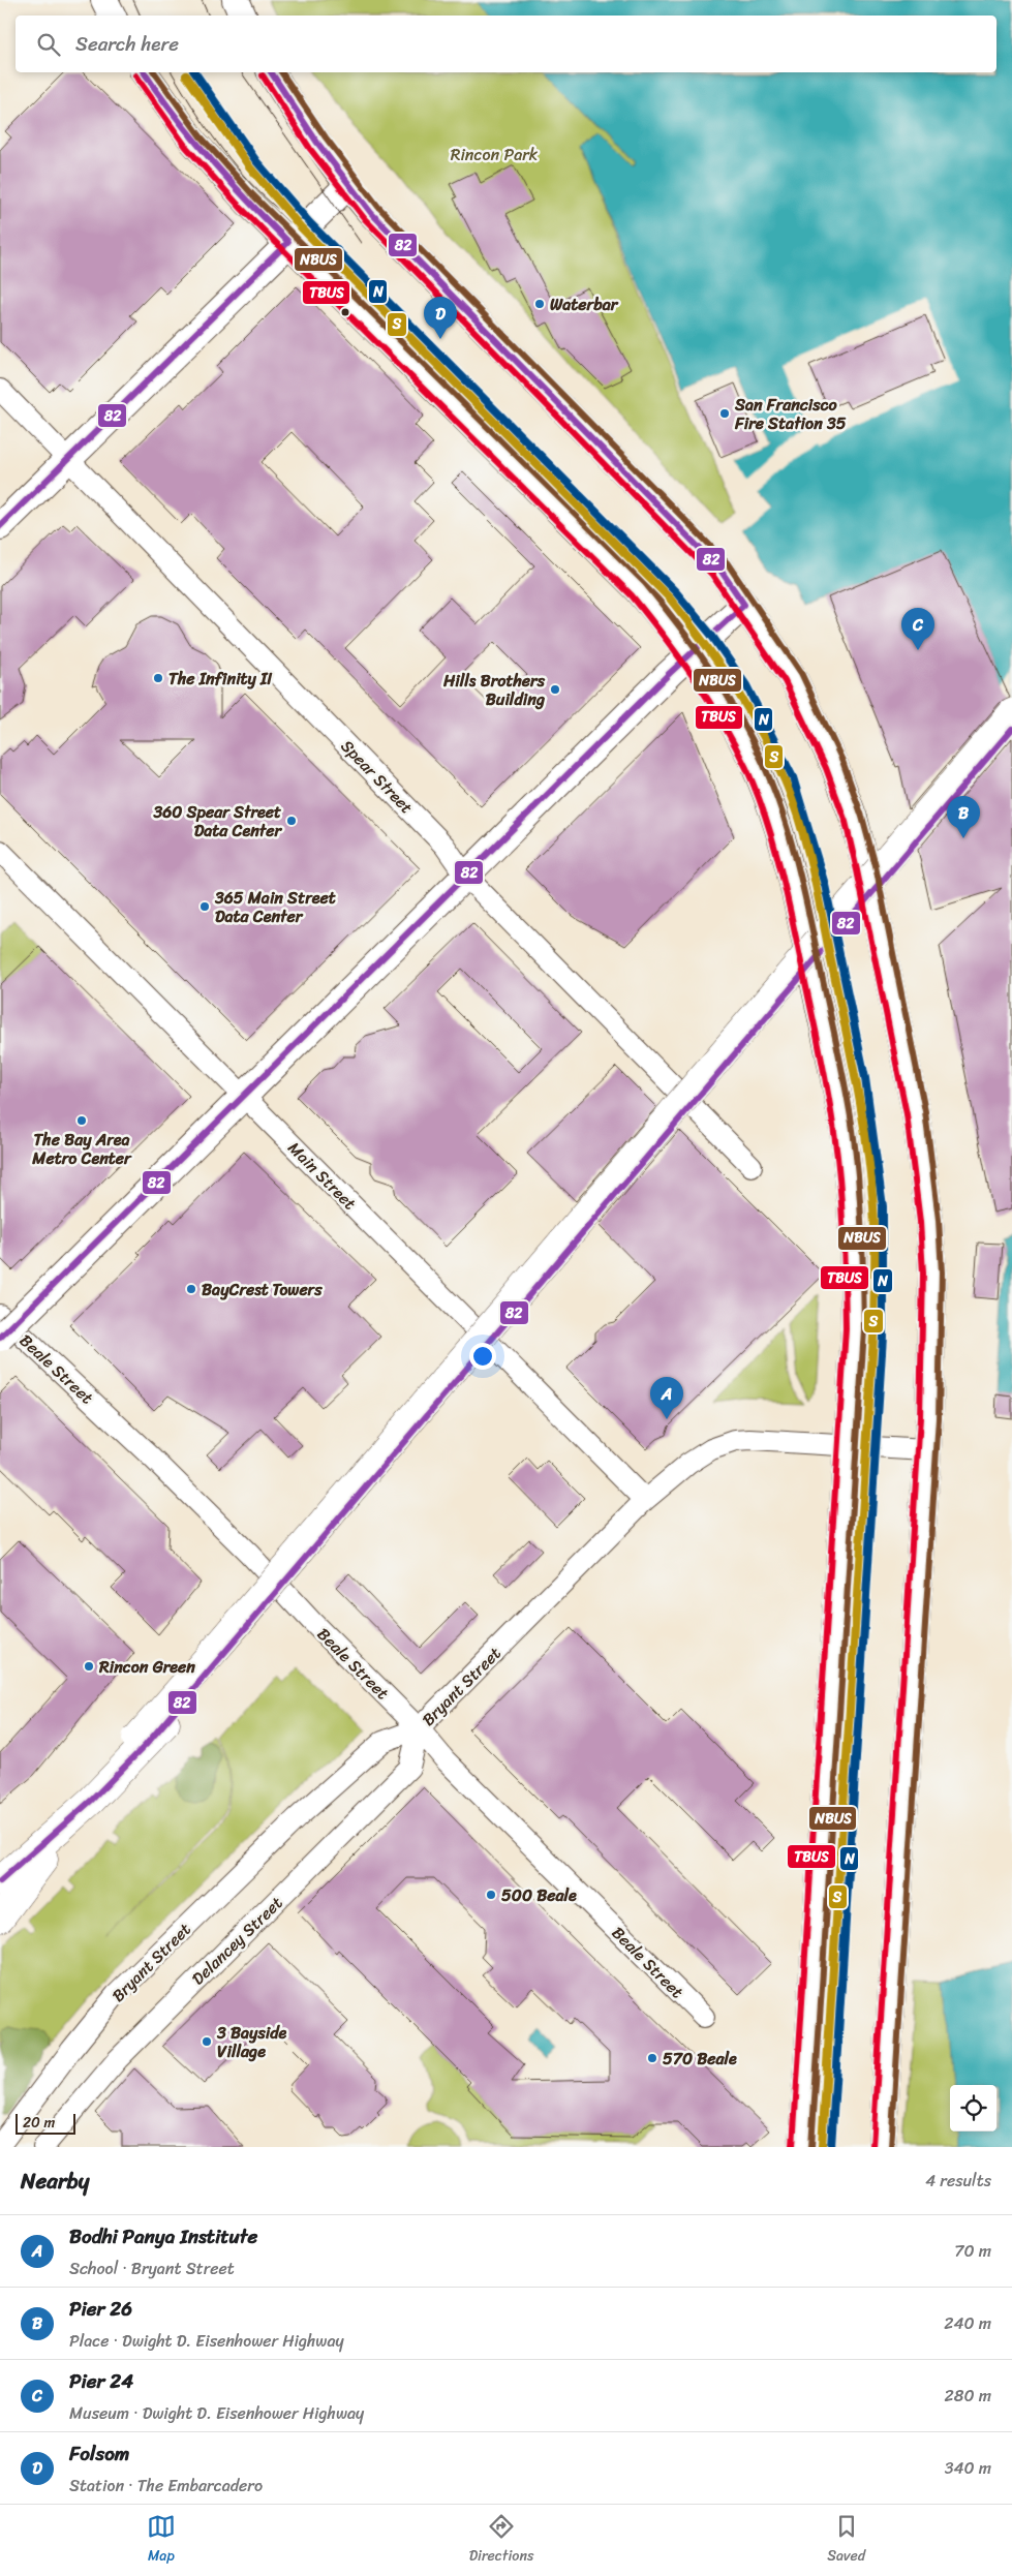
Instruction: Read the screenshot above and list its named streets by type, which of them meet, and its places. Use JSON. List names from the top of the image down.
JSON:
{
  "streets": {
    "street": [
      "Spear Street",
      "Main Street",
      "Beale Street",
      "Bryant Street",
      "Delancey Street"
    ]
  },
  "crossings": [
    ["Main Street", "Bryant Street"],
    ["Beale Street", "Bryant Street"],
    ["Beale Street", "Delancey Street"],
    ["Bryant Street", "Delancey Street"]
  ],
  "parks": ["Rincon Park"],
  "places": [
    "Waterbar",
    "San Francisco Fire Station 35",
    "The Infinity II",
    "Hills Brothers Building",
    "360 Spear Street Data Center",
    "365 Main Street Data Center",
    "The Bay Area Metro Center",
    "BayCrest Towers",
    "Rincon Green",
    "500 Beale",
    "3 Bayside Village",
    "570 Beale"
  ],
  "lines": [
    "transit line N",
    "transit line 82",
    "transit line NBUS",
    "transit line S",
    "transit line TBUS"
  ],
  "scale_bar": "20 m",
  "page": {
    "search": "Search here",
    "pins": [
      "D",
      "C",
      "B",
      "A"
    ],
    "scale": "20 m",
    "heading": ["Nearby", "4 results"],
    "list": [
      {
        "mark": "A",
        "name": "Bodhi Panya Institute",
        "note": "School · Bryant Street",
        "value": "70 m"
      },
      {
        "mark": "B",
        "name": "Pier 26",
        "note": "Place · Dwight D. Eisenhower Highway",
        "value": "240 m"
      },
      {
        "mark": "C",
        "name": "Pier 24",
        "note": "Museum · Dwight D. Eisenhower Highway",
        "value": "280 m"
      },
      {
        "mark": "D",
        "name": "Folsom",
        "note": "Station · The Embarcadero",
        "value": "340 m"
      }
    ],
    "nav": ["Map", "Directions", "Saved"]
  }
}
